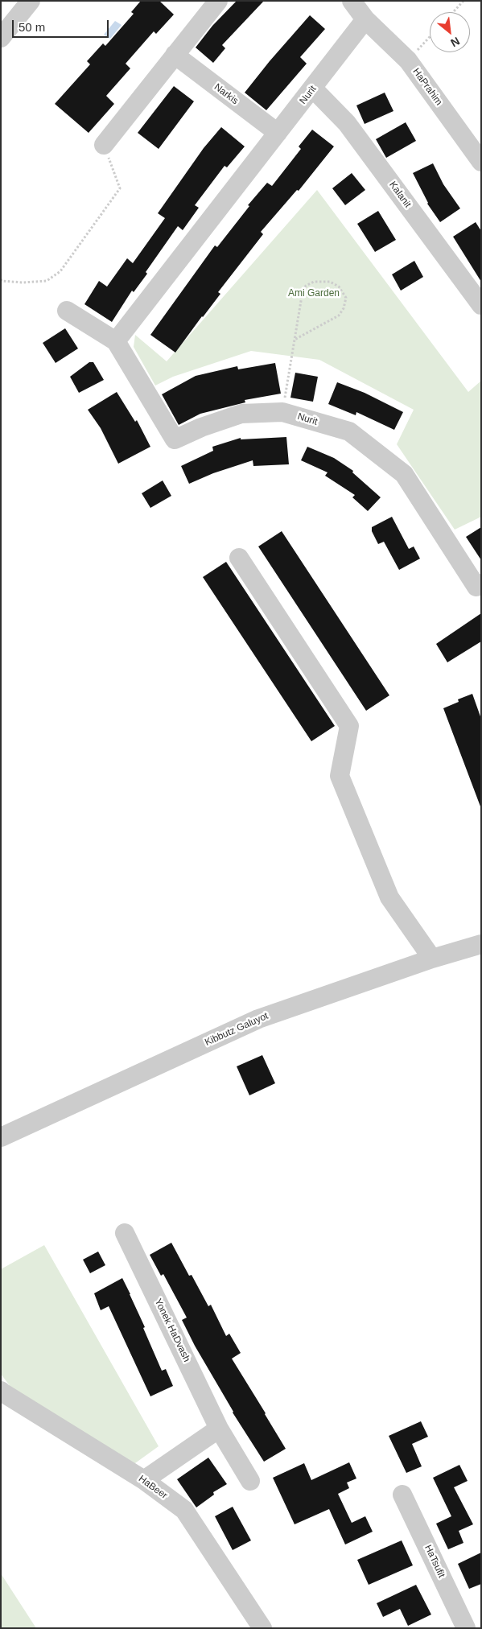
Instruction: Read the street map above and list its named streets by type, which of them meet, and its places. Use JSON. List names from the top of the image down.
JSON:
{
  "streets": {
    "street": [
      "HaPrahim",
      "Narkis",
      "Nurit",
      "Kalanit",
      "Kibbutz Galuyot",
      "Yonek HaDvash",
      "HaBeer",
      "HaTsufit"
    ]
  },
  "crossings": [
    ["HaPrahim", "Nurit"],
    ["Narkis", "Nurit"],
    ["Nurit", "Kalanit"]
  ],
  "parks": ["Ami Garden"],
  "scale_bar": "50 m",
  "north": "bottom right"
}
